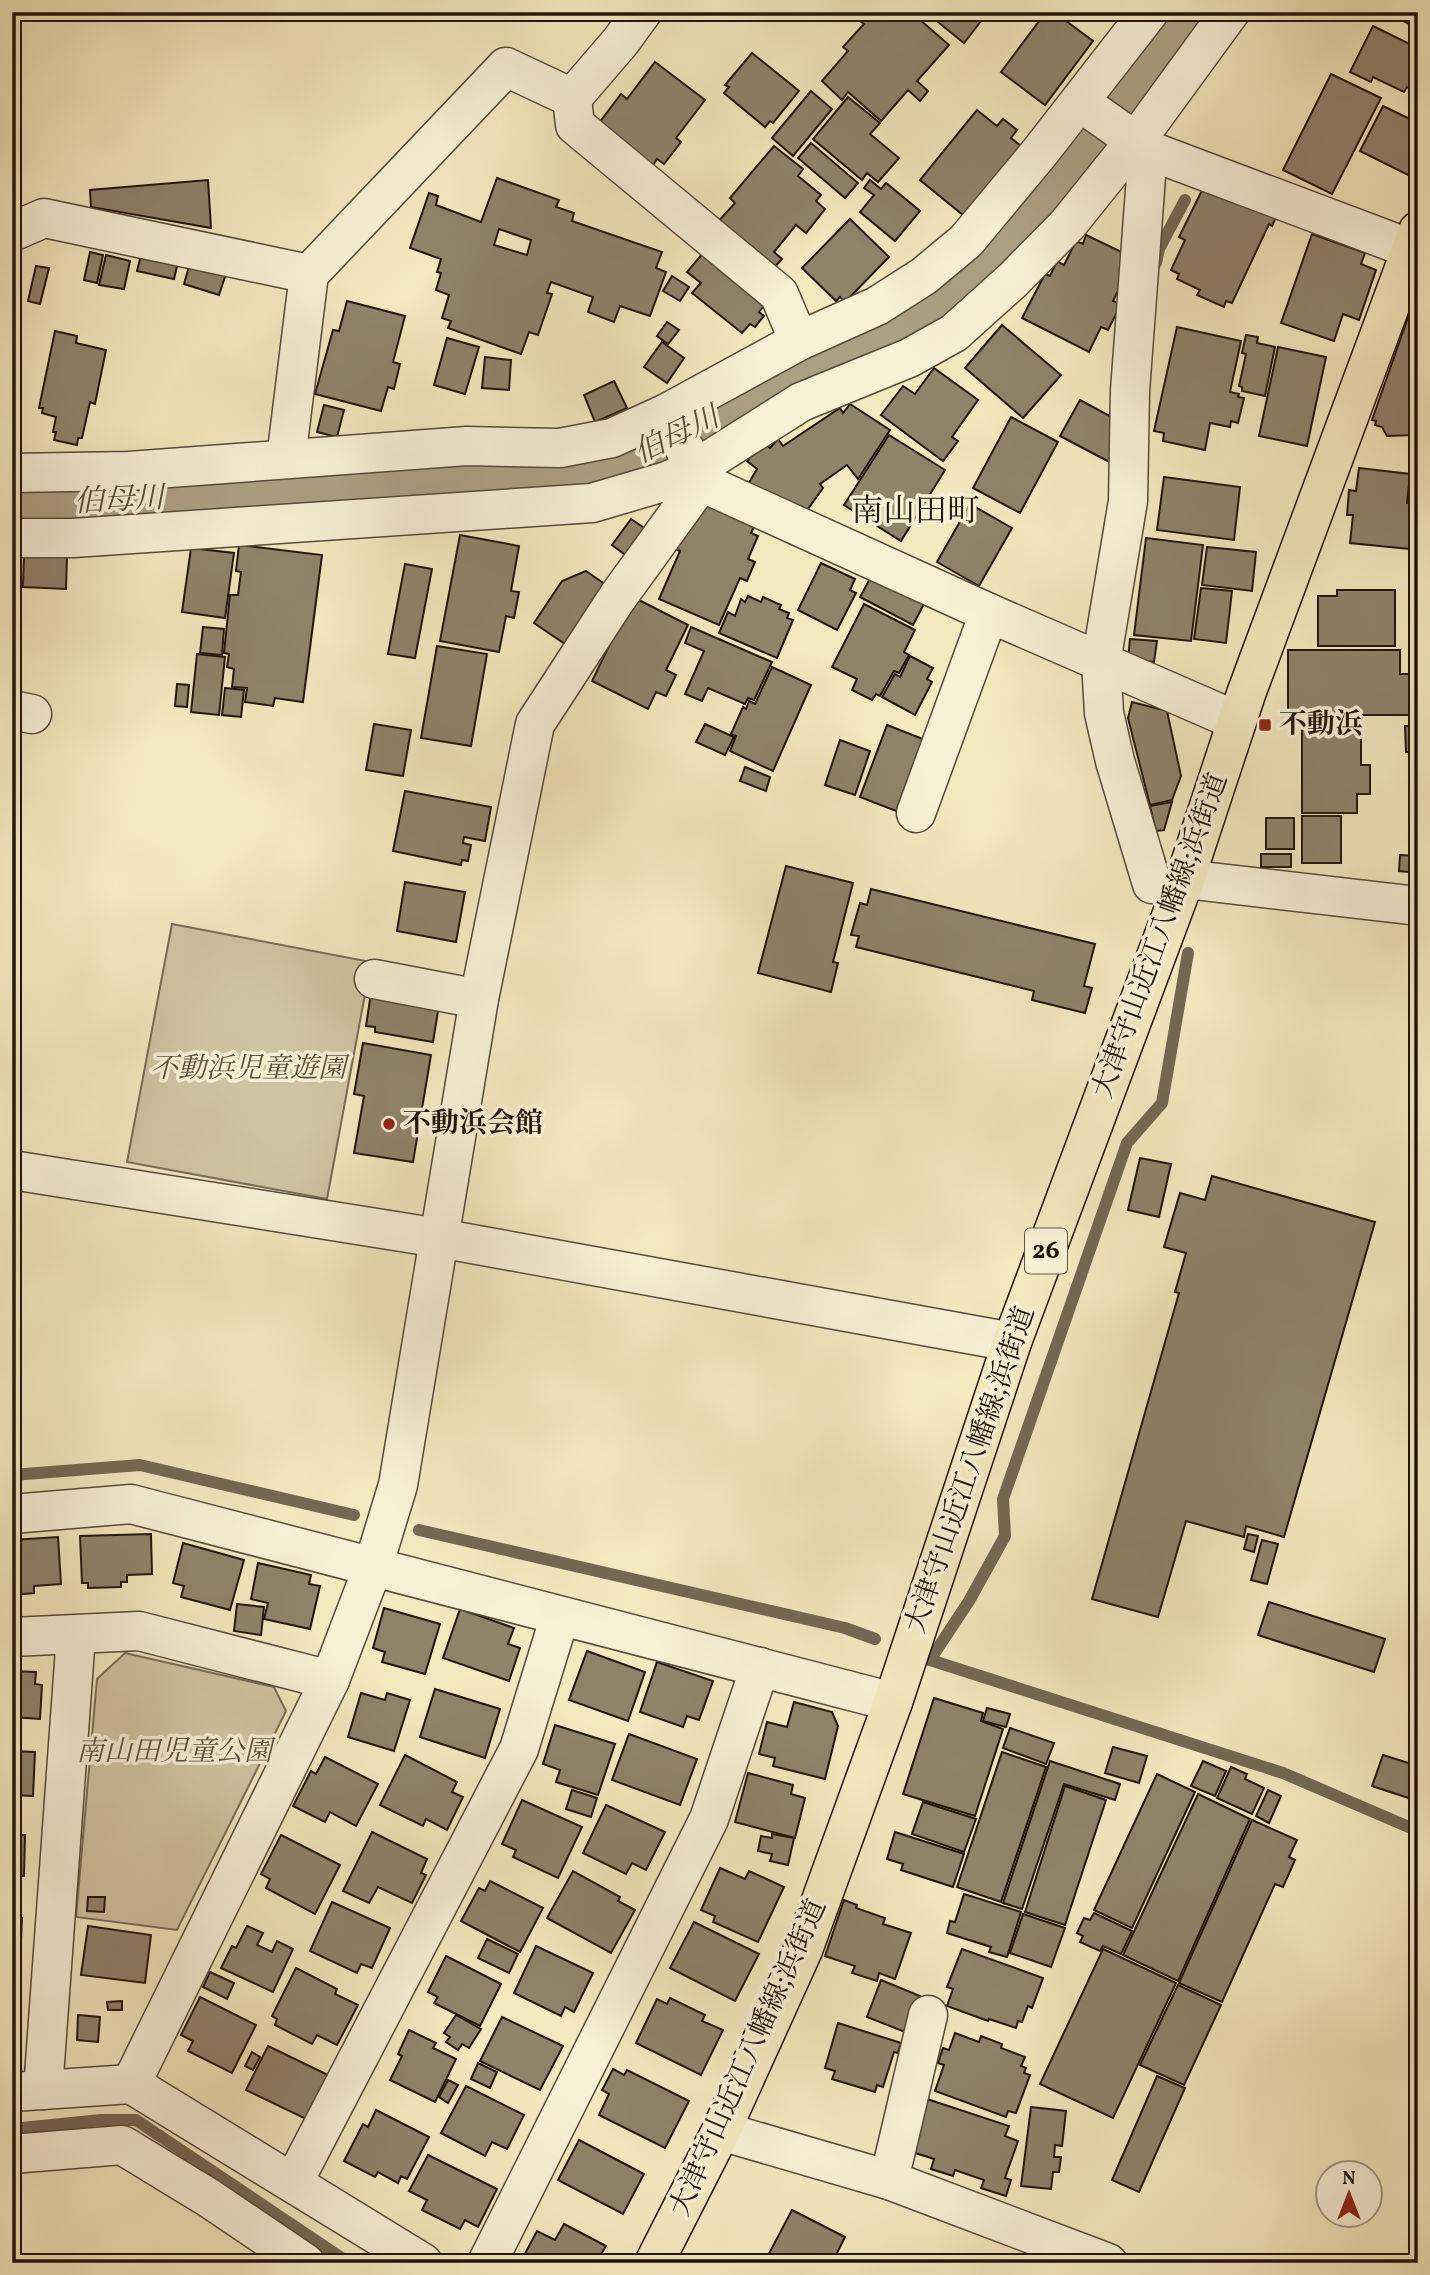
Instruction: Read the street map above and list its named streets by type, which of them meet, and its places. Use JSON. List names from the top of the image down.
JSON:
{
  "streets": {
    "main road": ["大津守山近江八幡線;浜街道", "26"]
  },
  "districts": ["南山田町"],
  "water": ["伯母川"],
  "parks": ["不動浜児童遊園", "南山田児童公園"],
  "places": {
    "transit": ["不動浜"],
    "other": ["不動浜会館"]
  },
  "north": "top"
}
